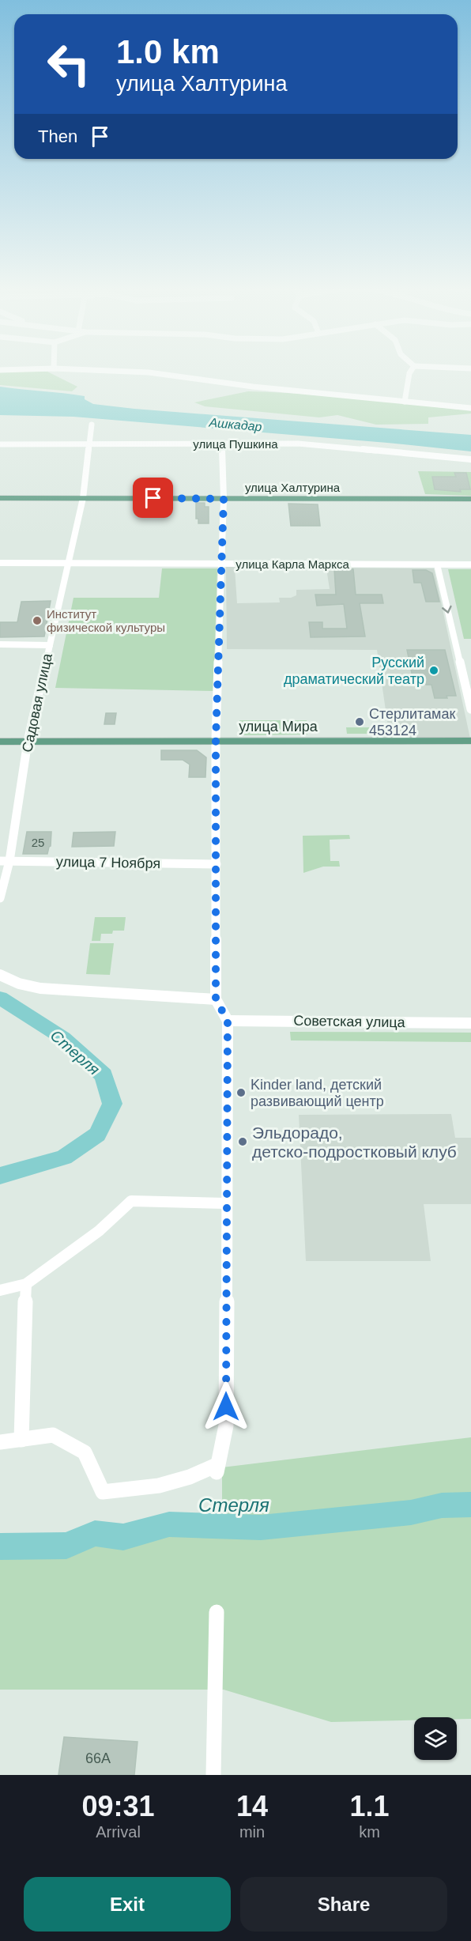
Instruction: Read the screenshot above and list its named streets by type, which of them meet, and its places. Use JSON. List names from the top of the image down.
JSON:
{
  "streets": {
    "main road": ["улица Халтурина", "улица Мира"],
    "street": [
      "улица Пушкина",
      "улица Карла Маркса",
      "Садовая улица",
      "улица 7 Ноября",
      "Советская улица"
    ]
  },
  "crossings": [
    ["улица Пушкина", "Садовая улица"],
    ["улица Халтурина", "Садовая улица"],
    ["улица Карла Маркса", "Садовая улица"],
    ["Садовая улица", "улица Мира"],
    ["Садовая улица", "улица 7 Ноября"]
  ],
  "water": ["Ашкадар", "Стерля"],
  "places": [
    "Институт физической культуры",
    "Русский драматический театр",
    "Стерлитамак 453124",
    "Kinder land, детский развивающий центр",
    "Эльдорадо, детско-подростковый клуб"
  ],
  "house_numbers": ["25", "66А"],
  "page": {
    "turn": ["1.0 km", "улица Халтурина"],
    "then": "Then",
    "eta": [
      "09:31",
      "Arrival",
      "14",
      "min",
      "1.1",
      "km"
    ],
    "buttons": ["Exit", "Share"]
  }
}
